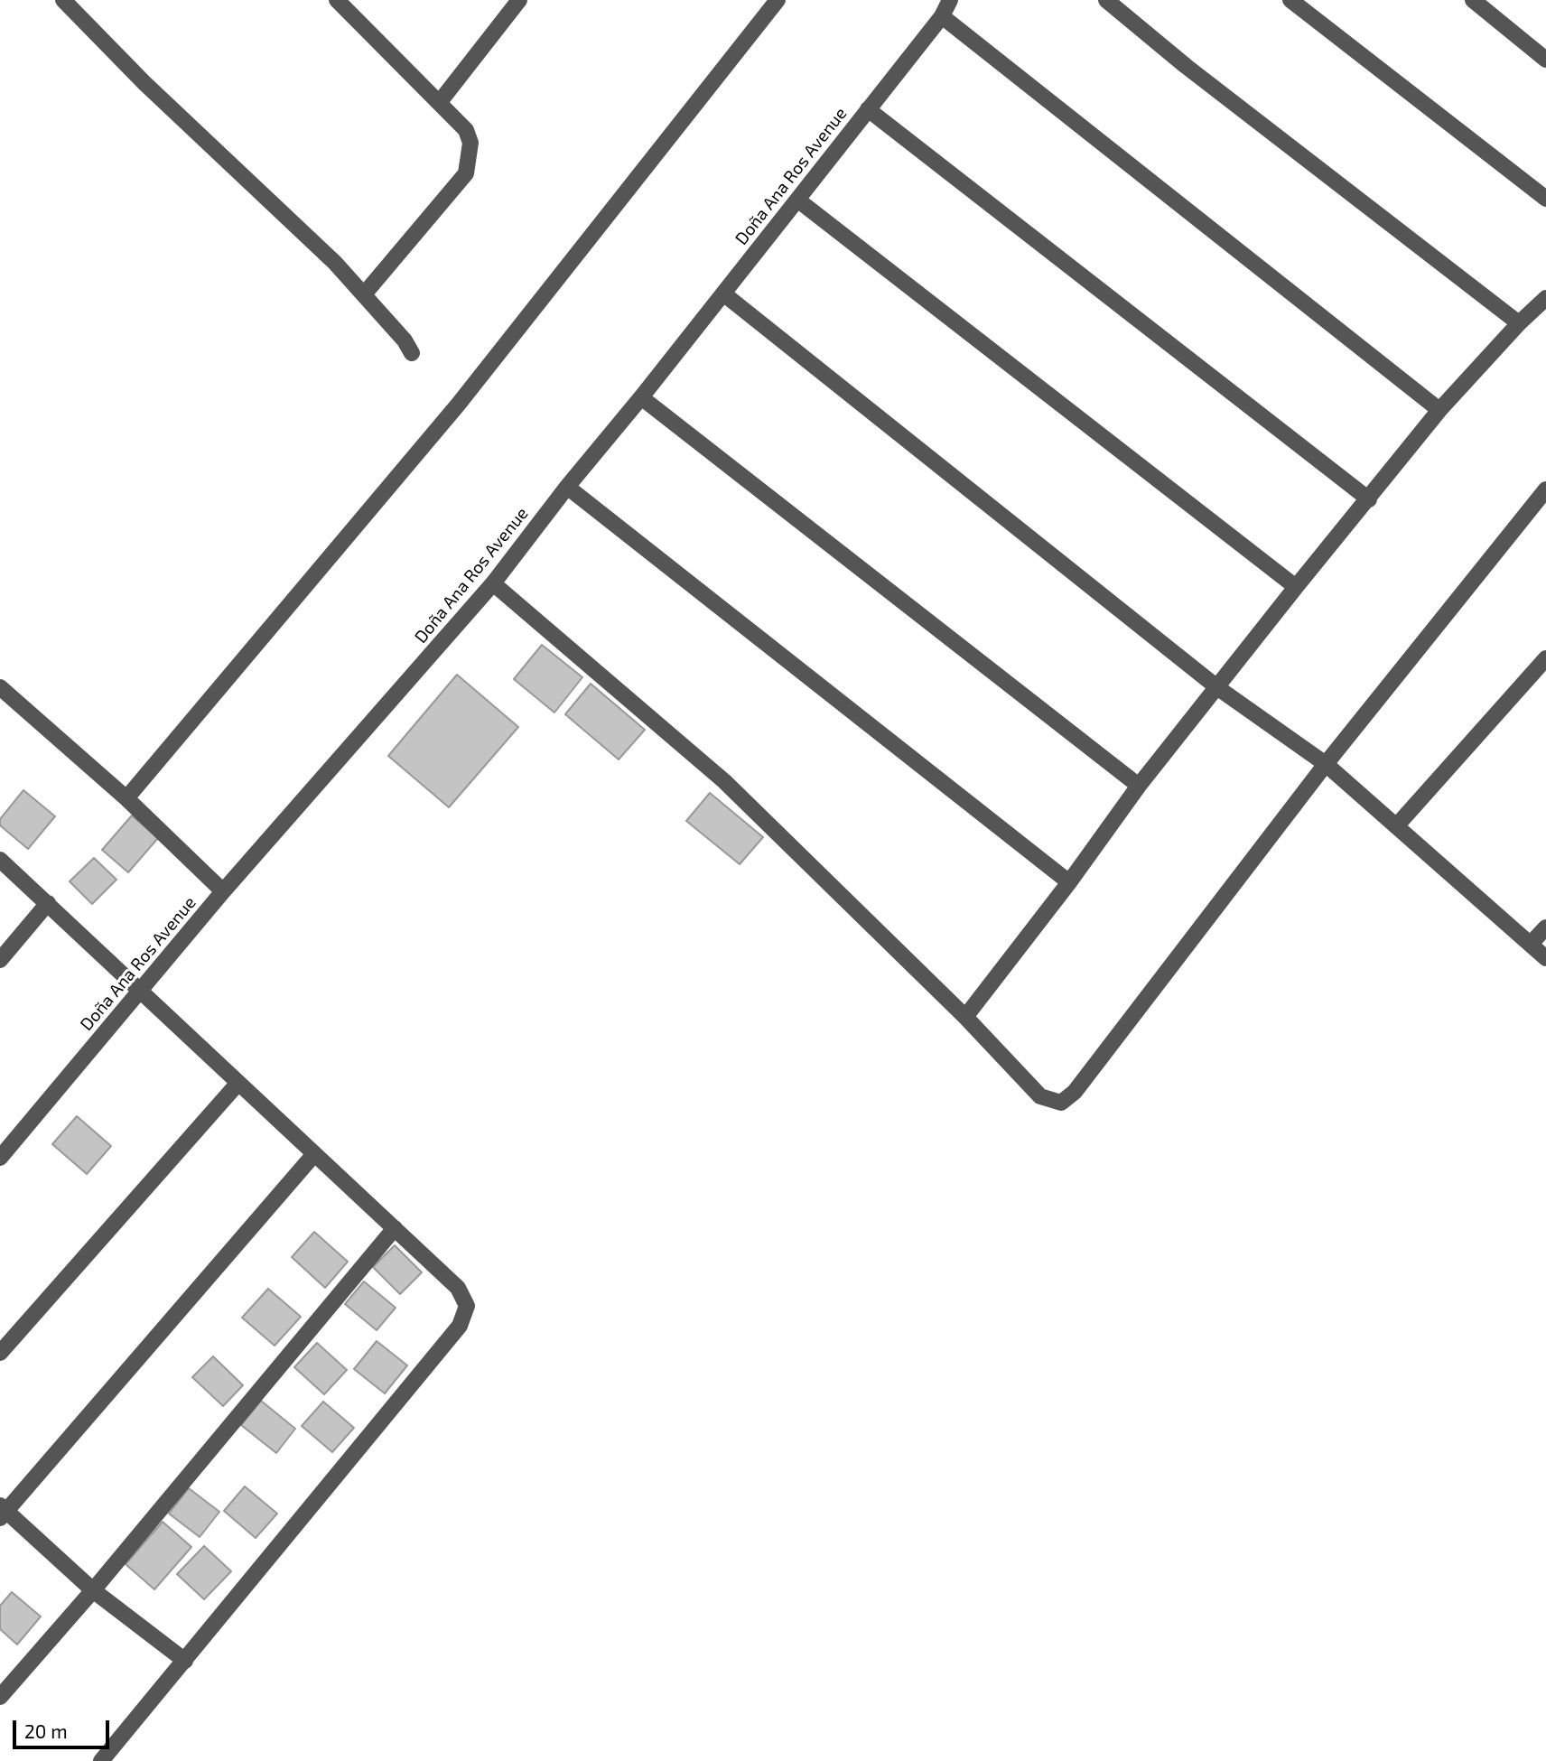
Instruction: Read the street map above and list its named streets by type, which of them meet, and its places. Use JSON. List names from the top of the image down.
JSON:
{
  "streets": {
    "street": ["Doña Ana Ros Avenue"]
  },
  "scale_bar": "20 m"
}
